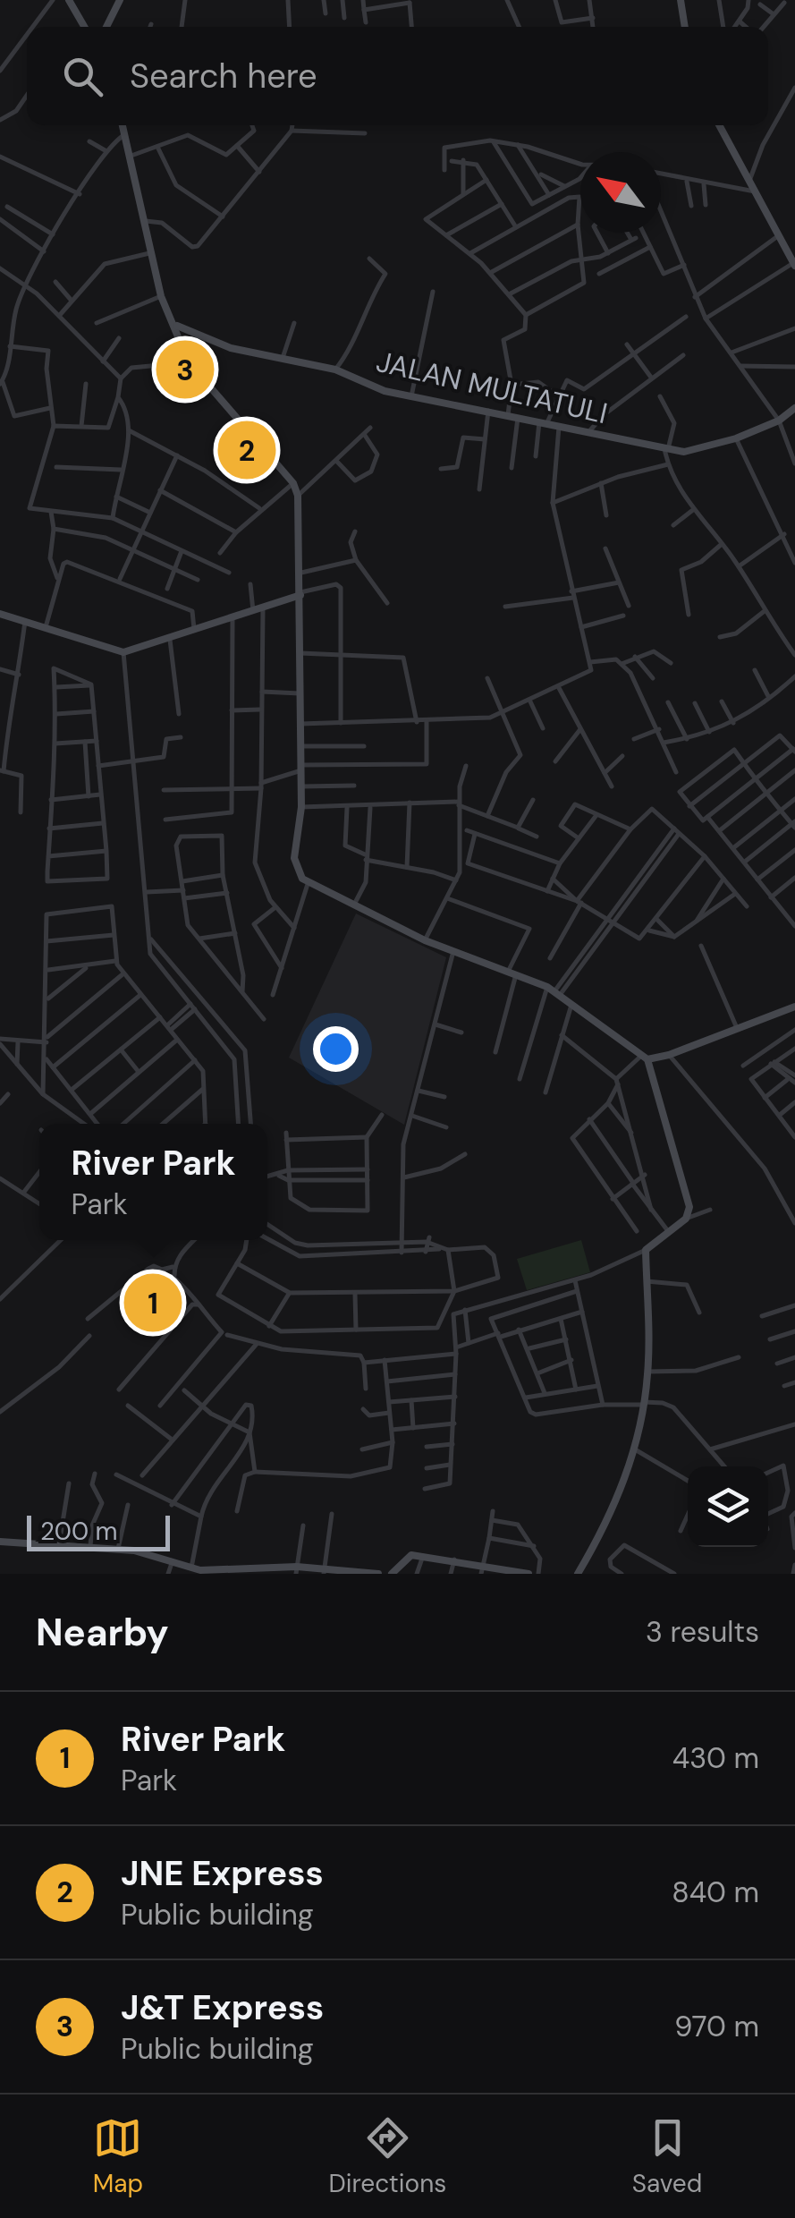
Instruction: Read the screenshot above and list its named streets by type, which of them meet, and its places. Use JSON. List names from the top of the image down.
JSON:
{
  "streets": {
    "main road": ["JALAN MULTATULI"]
  },
  "scale_bar": "200 m",
  "north": "top left",
  "page": {
    "search": "Search here",
    "pins": ["3", "2", "1"],
    "popup": ["River Park", "Park"],
    "scale": "200 m",
    "heading": ["Nearby", "3 results"],
    "list": [
      {
        "mark": "1",
        "name": "River Park",
        "note": "Park",
        "value": "430 m"
      },
      {
        "mark": "2",
        "name": "JNE Express",
        "note": "Public building",
        "value": "840 m"
      },
      {
        "mark": "3",
        "name": "J&T Express",
        "note": "Public building",
        "value": "970 m"
      }
    ],
    "nav": ["Map", "Directions", "Saved"]
  }
}
